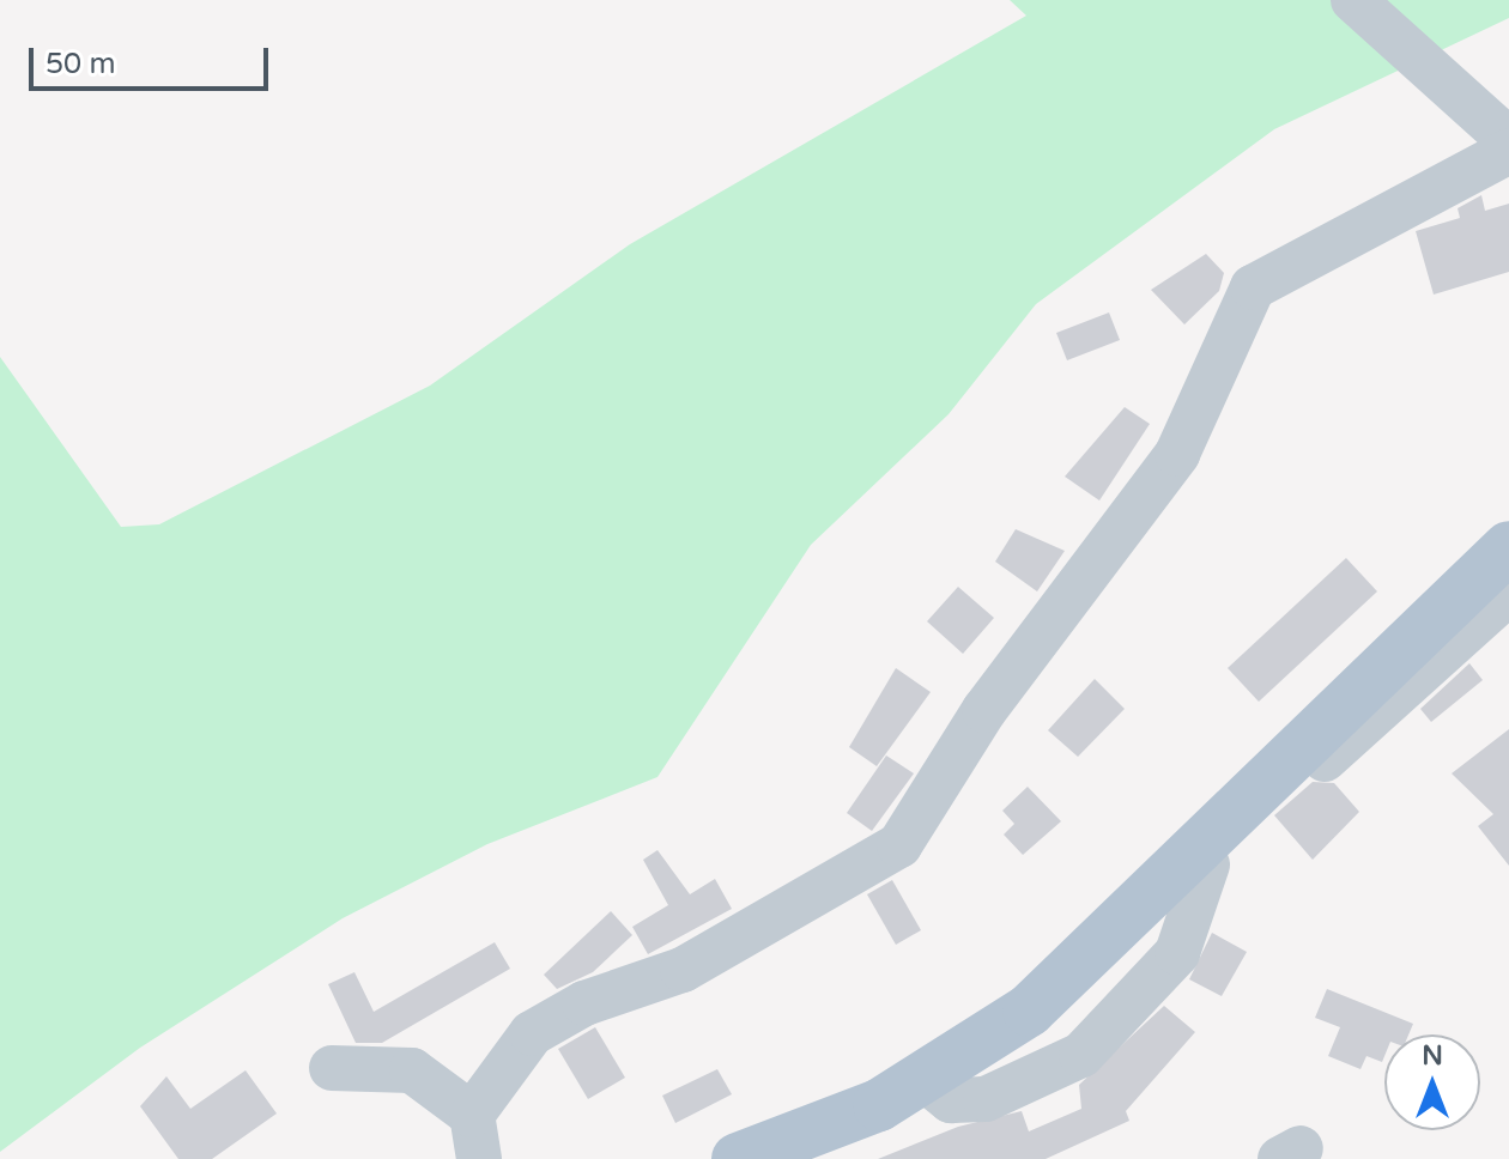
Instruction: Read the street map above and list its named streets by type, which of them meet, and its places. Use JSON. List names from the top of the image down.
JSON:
{
  "scale_bar": "50 m",
  "north": "top"
}
